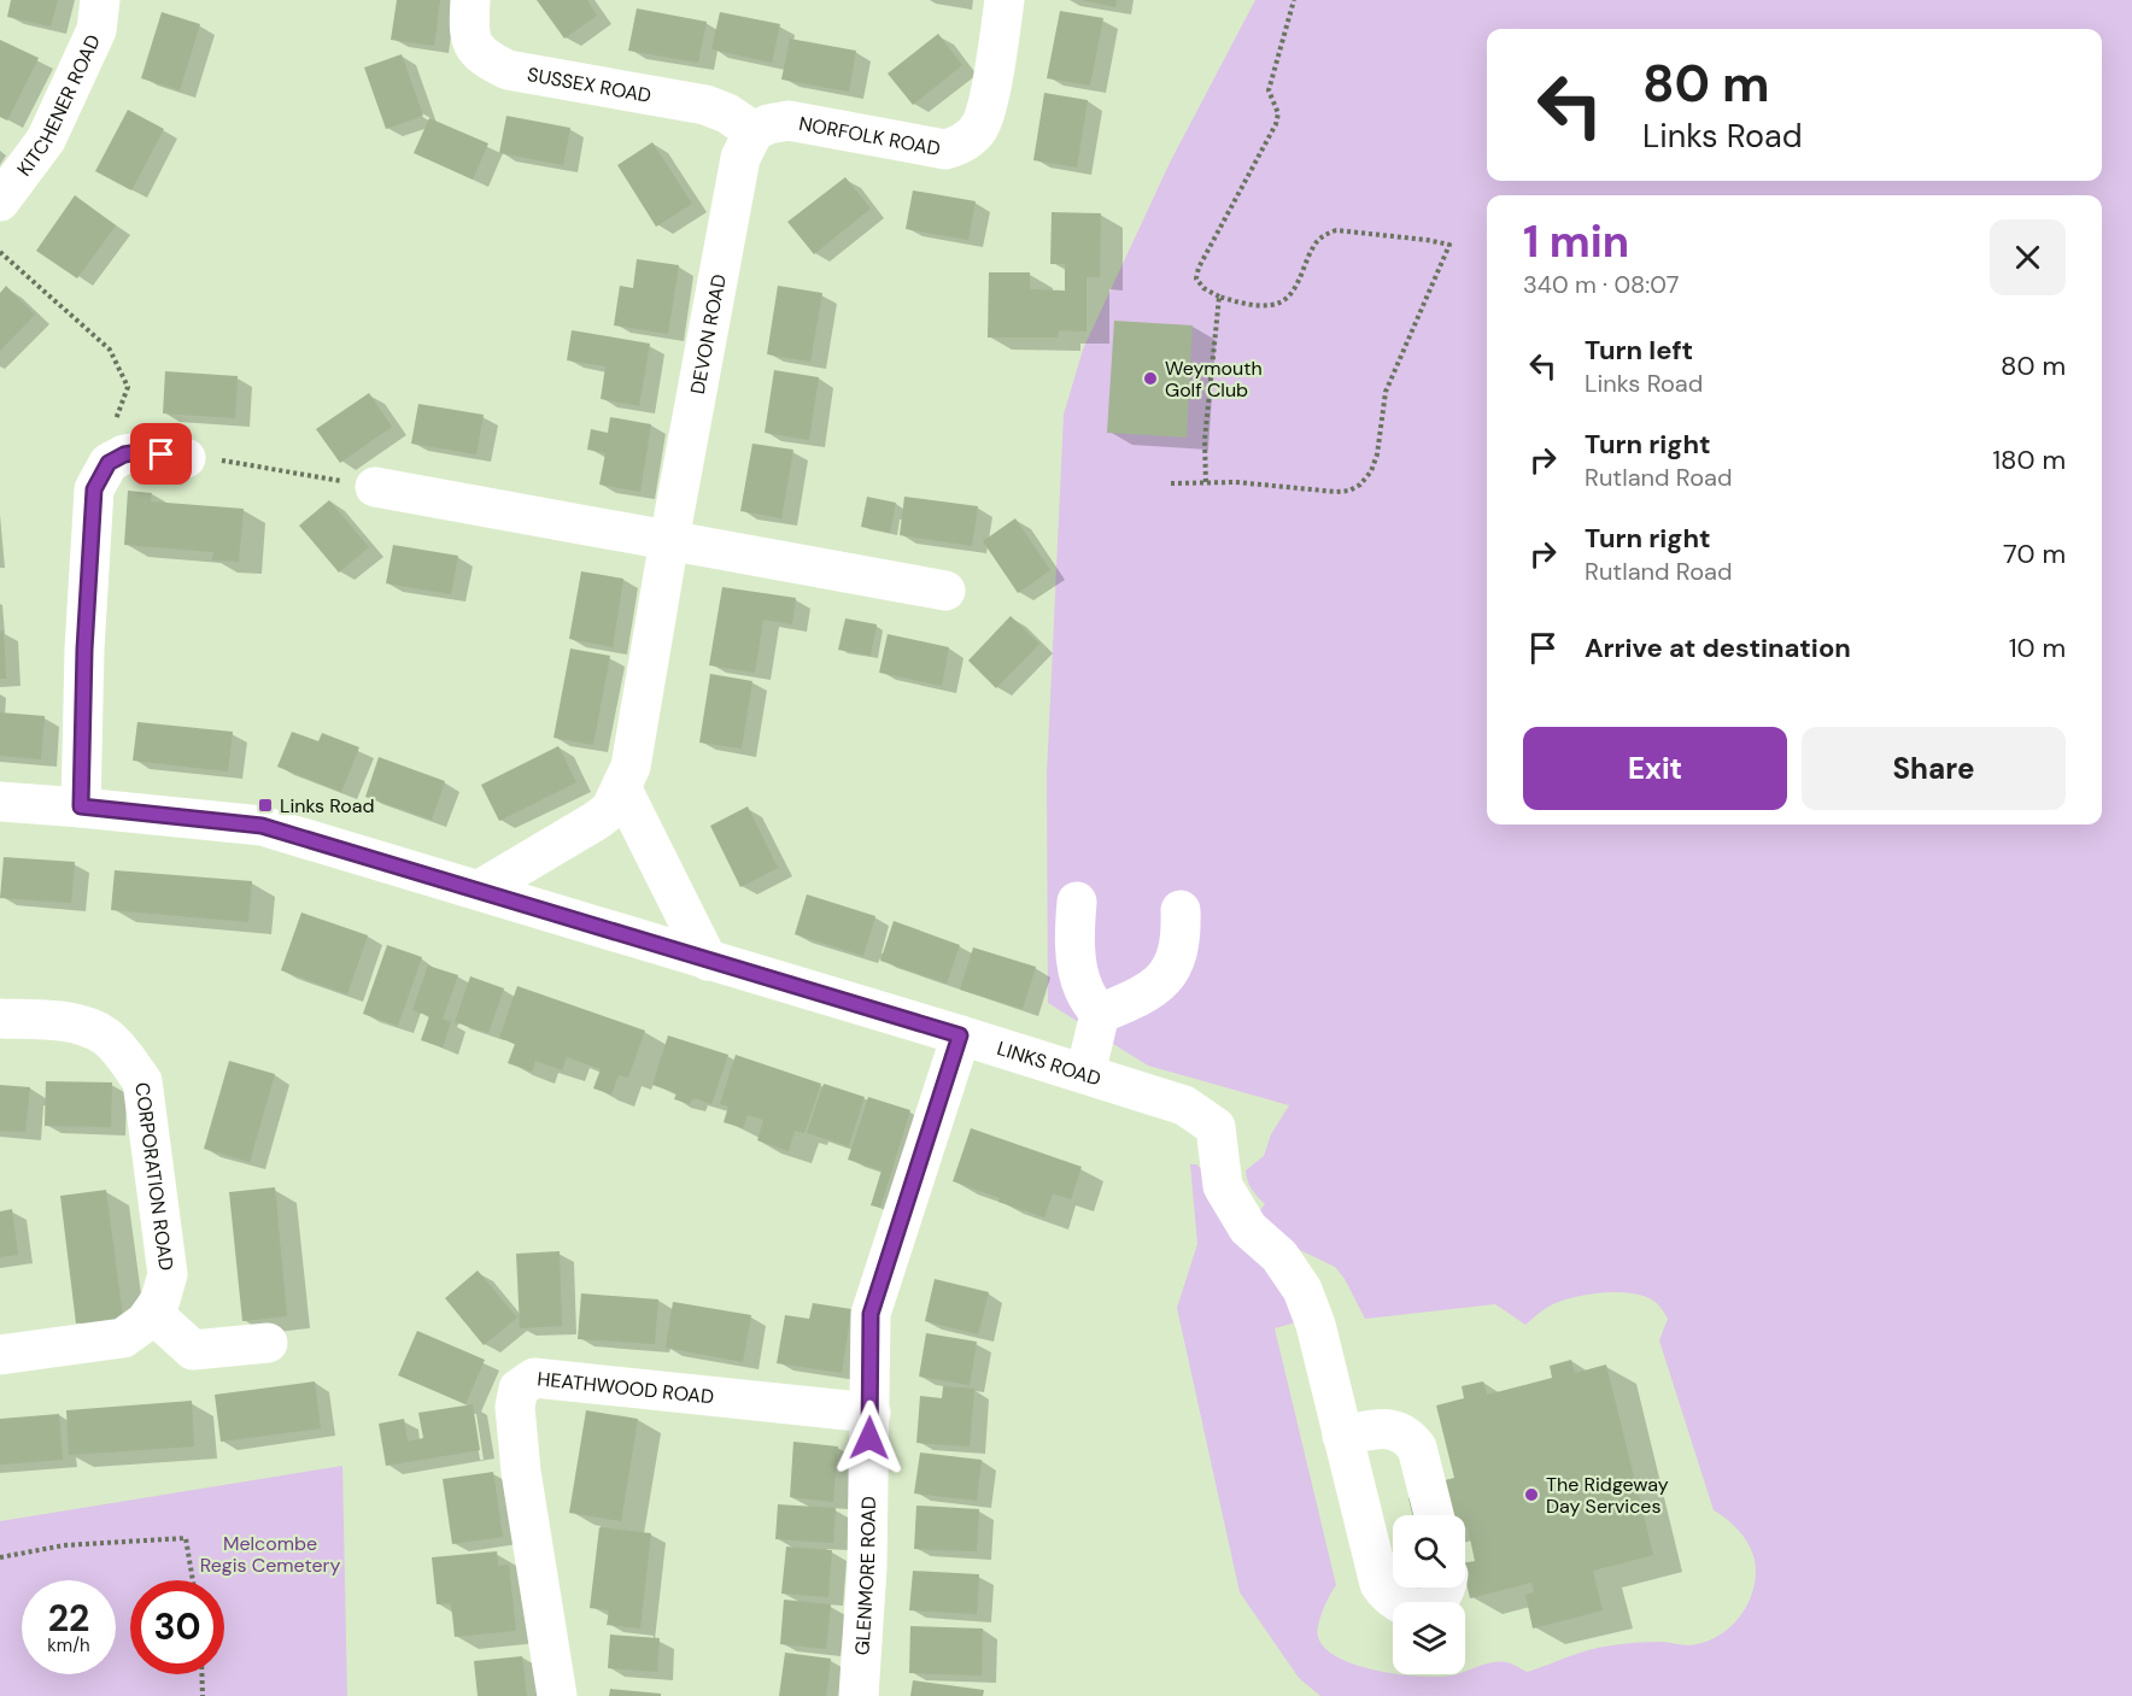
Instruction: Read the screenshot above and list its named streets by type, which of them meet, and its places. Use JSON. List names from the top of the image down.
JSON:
{
  "streets": {
    "street": [
      "SUSSEX ROAD",
      "KITCHENER ROAD",
      "NORFOLK ROAD",
      "DEVON ROAD",
      "LINKS ROAD",
      "CORPORATION ROAD",
      "HEATHWOOD ROAD",
      "GLENMORE ROAD"
    ]
  },
  "crossings": [
    ["SUSSEX ROAD", "NORFOLK ROAD"],
    ["SUSSEX ROAD", "DEVON ROAD"],
    ["NORFOLK ROAD", "DEVON ROAD"],
    ["DEVON ROAD", "LINKS ROAD"],
    ["LINKS ROAD", "GLENMORE ROAD"],
    ["HEATHWOOD ROAD", "GLENMORE ROAD"]
  ],
  "parks": ["Melcombe Regis Cemetery"],
  "places": {
    "other": ["Weymouth Golf Club", "The Ridgeway Day Services"],
    "transit": ["Links Road"]
  },
  "page": {
    "turn": ["80 m", "Links Road"],
    "heading": ["1 min", "340 m · 08:07"],
    "list": [
      {
        "name": "Turn left",
        "note": "Links Road",
        "value": "80 m"
      },
      {
        "name": "Turn right",
        "note": "Rutland Road",
        "value": "180 m"
      },
      {
        "name": "Turn right",
        "note": "Rutland Road",
        "value": "70 m"
      },
      {
        "name": "Arrive at destination",
        "value": "10 m"
      }
    ],
    "buttons": ["Exit", "Share"],
    "speed": "22 km/h",
    "limit": "30"
  }
}
